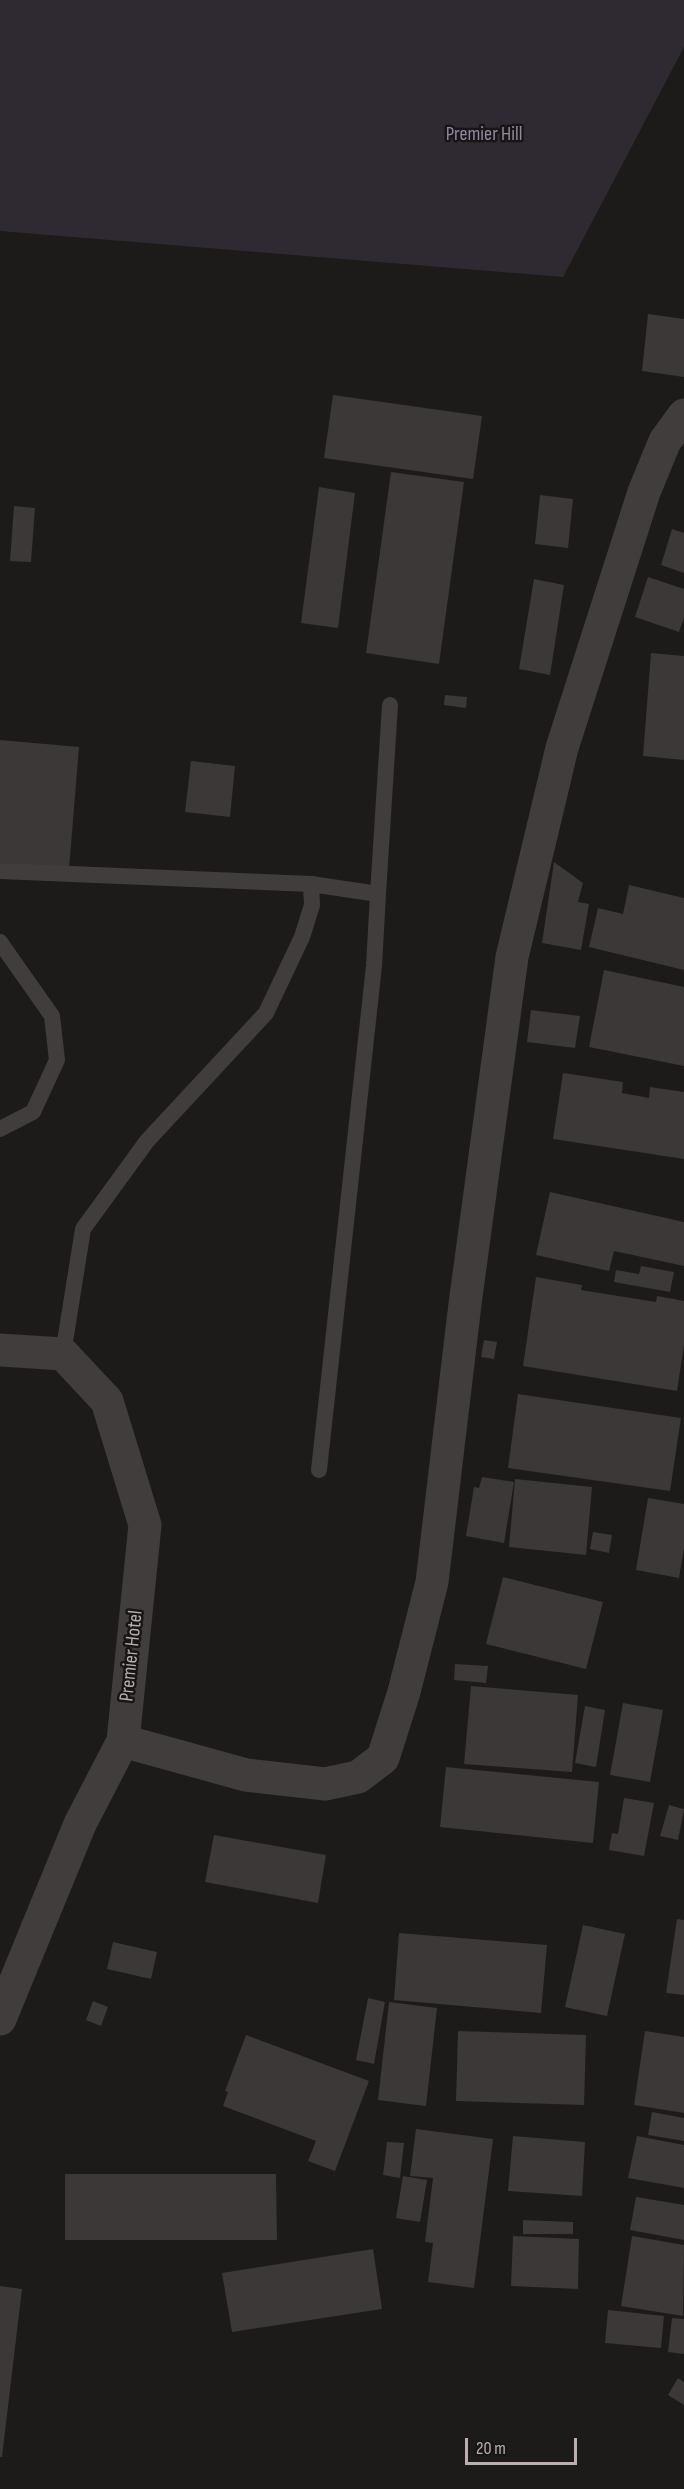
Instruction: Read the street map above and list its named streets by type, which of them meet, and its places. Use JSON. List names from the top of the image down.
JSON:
{
  "streets": {
    "street": ["Premier Hotel"]
  },
  "parks": ["Premier Hill"],
  "scale_bar": "20 m"
}
